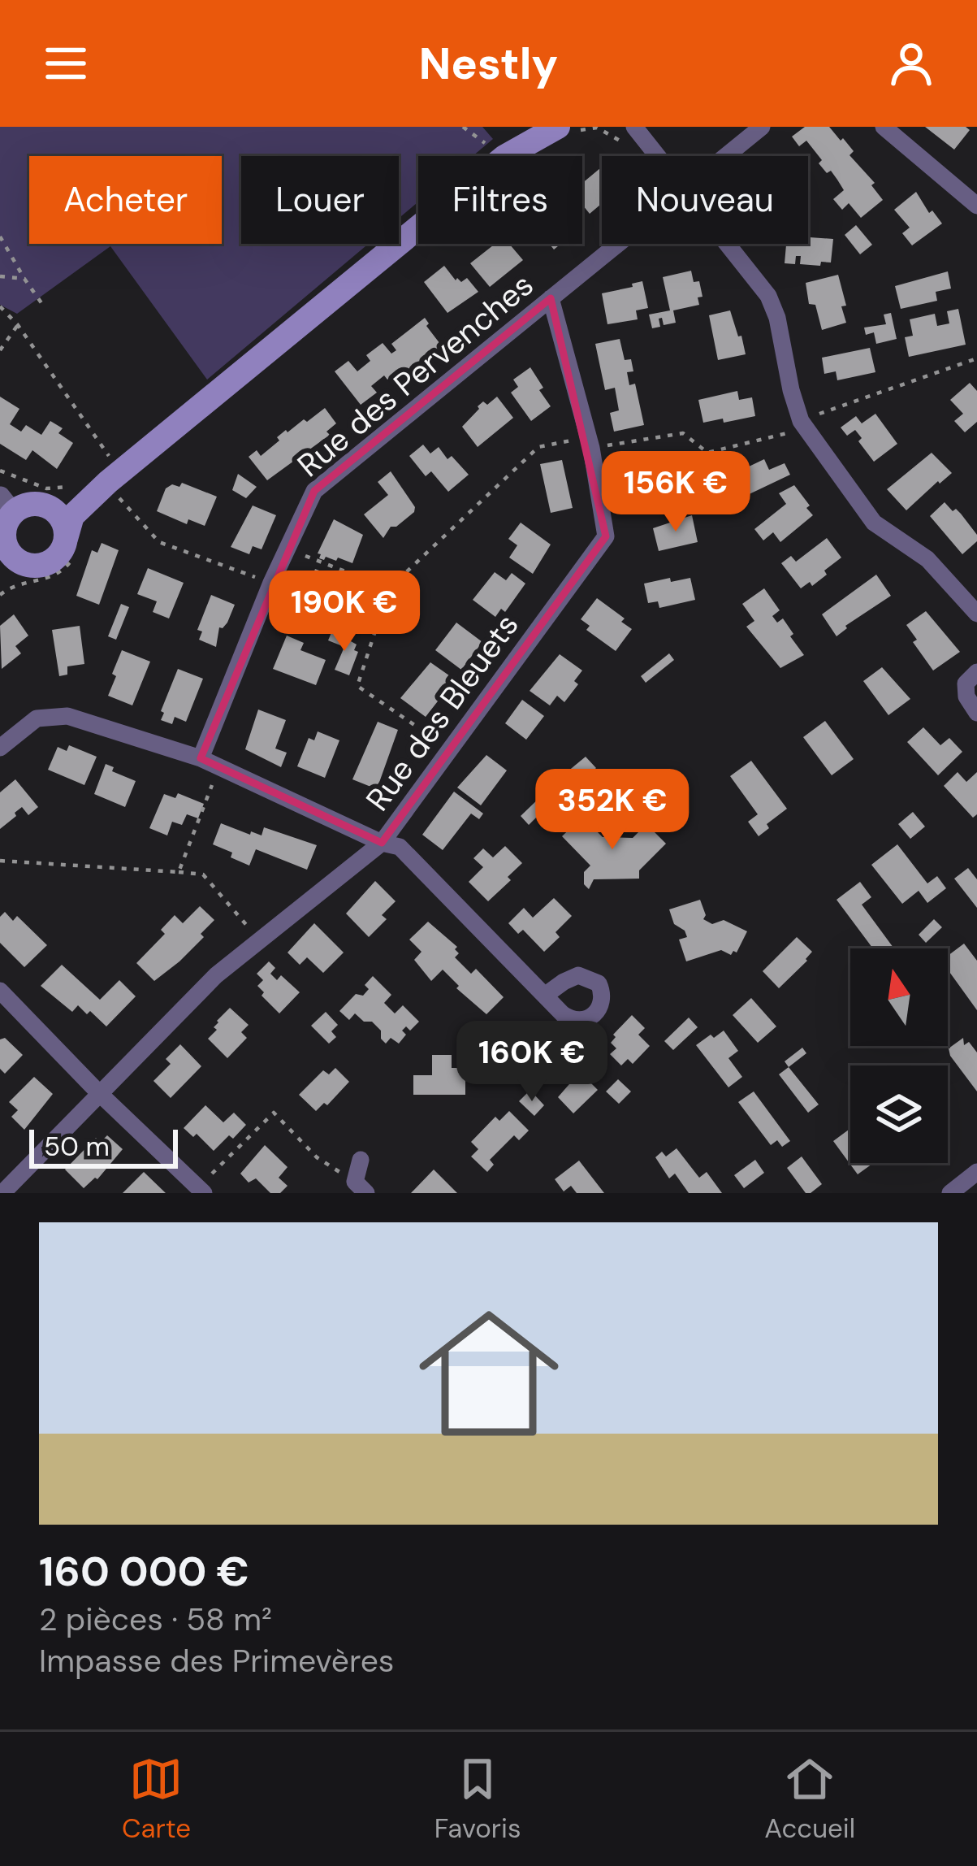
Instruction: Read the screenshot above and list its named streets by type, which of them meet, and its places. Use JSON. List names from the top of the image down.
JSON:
{
  "streets": {
    "street": ["Rue des Pervenches", "Rue des Bleuets"]
  },
  "crossings": [
    ["Rue des Pervenches", "Rue des Bleuets"]
  ],
  "scale_bar": "50 m",
  "north": "top",
  "page": {
    "header": "Nestly",
    "chip": [
      "Acheter",
      "Louer",
      "Filtres",
      "Nouveau"
    ],
    "price": [
      "156K €",
      "190K €",
      "352K €",
      "160K €"
    ],
    "scale": "50 m",
    "list": [
      {
        "name": "160 000 €",
        "note": "2 pièces · 58 m² · Impasse des Primevères"
      }
    ],
    "tabs": ["Carte", "Favoris", "Accueil"]
  }
}
